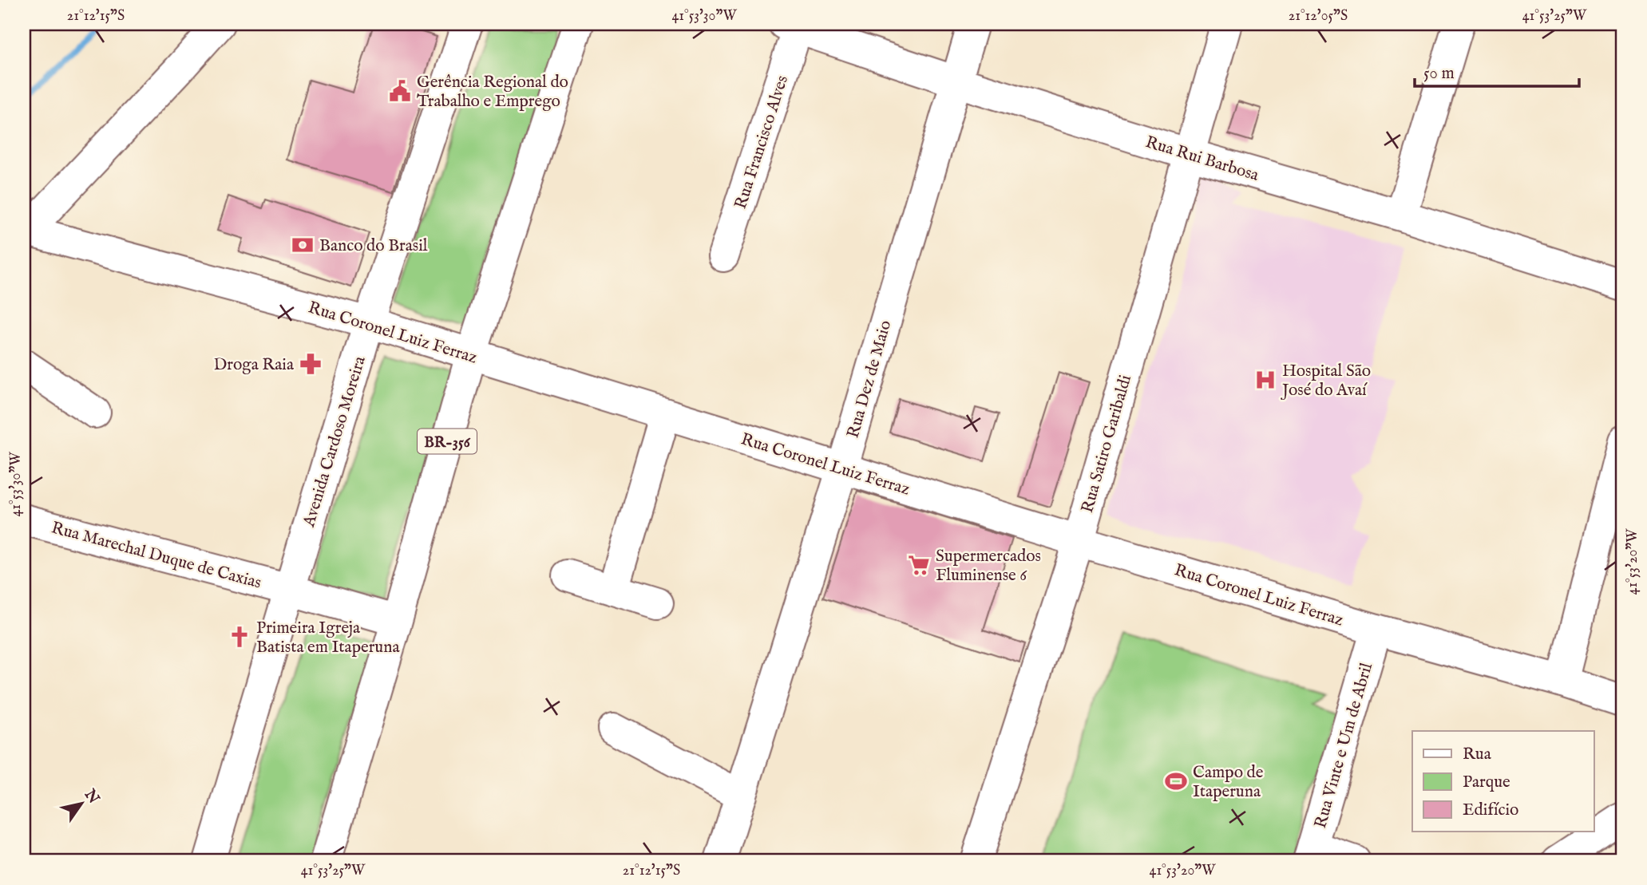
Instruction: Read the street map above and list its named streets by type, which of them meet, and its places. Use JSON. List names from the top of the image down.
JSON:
{
  "streets": {
    "main road": [
      "Rua Francisco Alves",
      "Rua Rui Barbosa",
      "Rua Coronel Luiz Ferraz",
      "Rua Dez de Maio",
      "Avenida Cardoso Moreira",
      "BR-356",
      "Rua Satiro Garibaldi",
      "Rua Marechal Duque de Caxias",
      "Rua Vinte e Um de Abril"
    ]
  },
  "crossings": [
    ["Rua Francisco Alves", "Rua Rui Barbosa"],
    ["Rua Rui Barbosa", "Rua Dez de Maio"],
    ["Rua Rui Barbosa", "Rua Satiro Garibaldi"],
    ["Rua Coronel Luiz Ferraz", "Rua Dez de Maio"],
    ["Rua Coronel Luiz Ferraz", "Avenida Cardoso Moreira"],
    ["Rua Coronel Luiz Ferraz", "BR-356"],
    ["Rua Coronel Luiz Ferraz", "Rua Satiro Garibaldi"],
    ["Rua Coronel Luiz Ferraz", "Rua Vinte e Um de Abril"],
    ["Avenida Cardoso Moreira", "Rua Marechal Duque de Caxias"],
    ["BR-356", "Rua Marechal Duque de Caxias"]
  ],
  "places": {
    "public building": ["Gerência Regional do Trabalho e Emprego"],
    "bank": ["Banco do Brasil"],
    "pharmacy": ["Droga Raia"],
    "hospital": ["Hospital São José do Avaí"],
    "supermarket": ["Supermercados Fluminense 6"],
    "church": ["Primeira Igreja Batista em Itaperuna"],
    "sports": ["Campo de Itaperuna"]
  },
  "legend": ["Rua", "Parque", "Edifício"],
  "scale_bar": "50 m",
  "north": "top right",
  "coordinates": [
    "21°12'15\"S",
    "41°53'30\"W",
    "21°12'05\"S",
    "41°53'25\"W",
    "41°53'20\"W"
  ]
}
